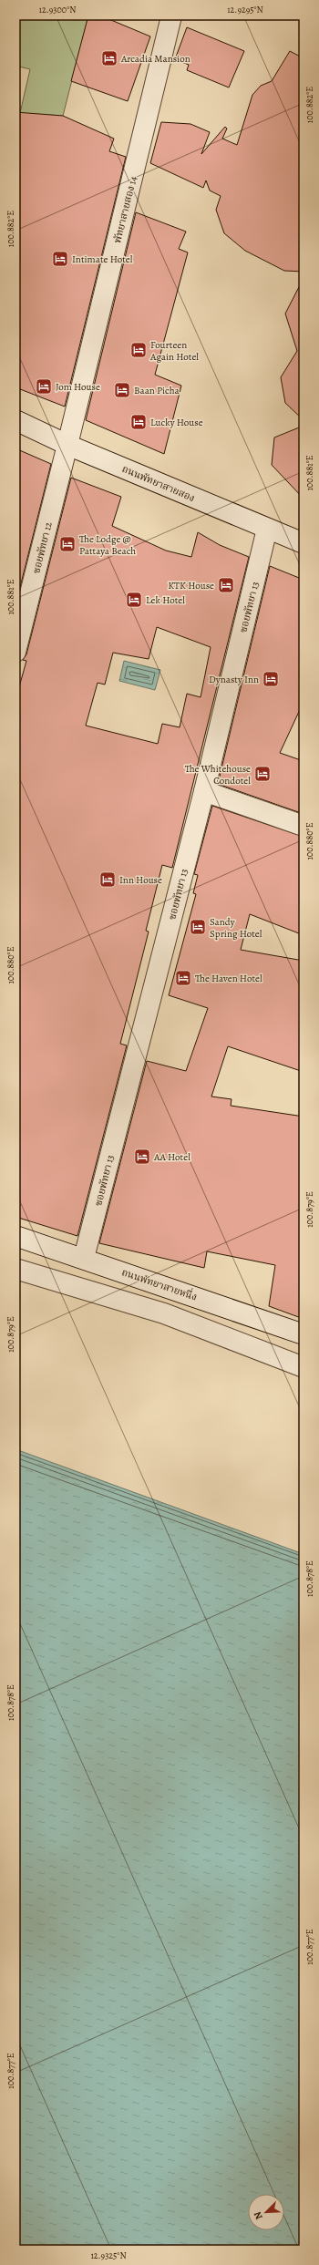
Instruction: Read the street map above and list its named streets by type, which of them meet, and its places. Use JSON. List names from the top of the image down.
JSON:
{
  "streets": {
    "street": [
      "พัทยาสายสอง 14",
      "ถนนพัทยาสายสอง",
      "ซอยพัทยา 12",
      "ซอยพัทยา 13",
      "ถนนพัทยาสายหนึ่ง"
    ]
  },
  "crossings": [
    ["พัทยาสายสอง 14", "ถนนพัทยาสายสอง"],
    ["พัทยาสายสอง 14", "ซอยพัทยา 12"],
    ["ถนนพัทยาสายสอง", "ซอยพัทยา 12"],
    ["ถนนพัทยาสายสอง", "ซอยพัทยา 13"],
    ["ซอยพัทยา 13", "ถนนพัทยาสายหนึ่ง"]
  ],
  "places": {
    "hotel": [
      "Arcadia Mansion",
      "Intimate Hotel",
      "Fourteen Again Hotel",
      "Jom House",
      "Baan Picha",
      "Lucky House",
      "The Lodge @ Pattaya Beach",
      "KTK House",
      "Lek Hotel",
      "Dynasty Inn",
      "The Whitehouse Condotel",
      "Inn House",
      "Sandy Spring Hotel",
      "The Haven Hotel",
      "AA Hotel"
    ]
  },
  "north": "bottom left",
  "coordinates": [
    "12.9300°N",
    "12.9295°N",
    "100.882°E",
    "100.881°E",
    "100.880°E",
    "100.879°E",
    "100.878°E",
    "100.877°E",
    "12.9325°N"
  ]
}
